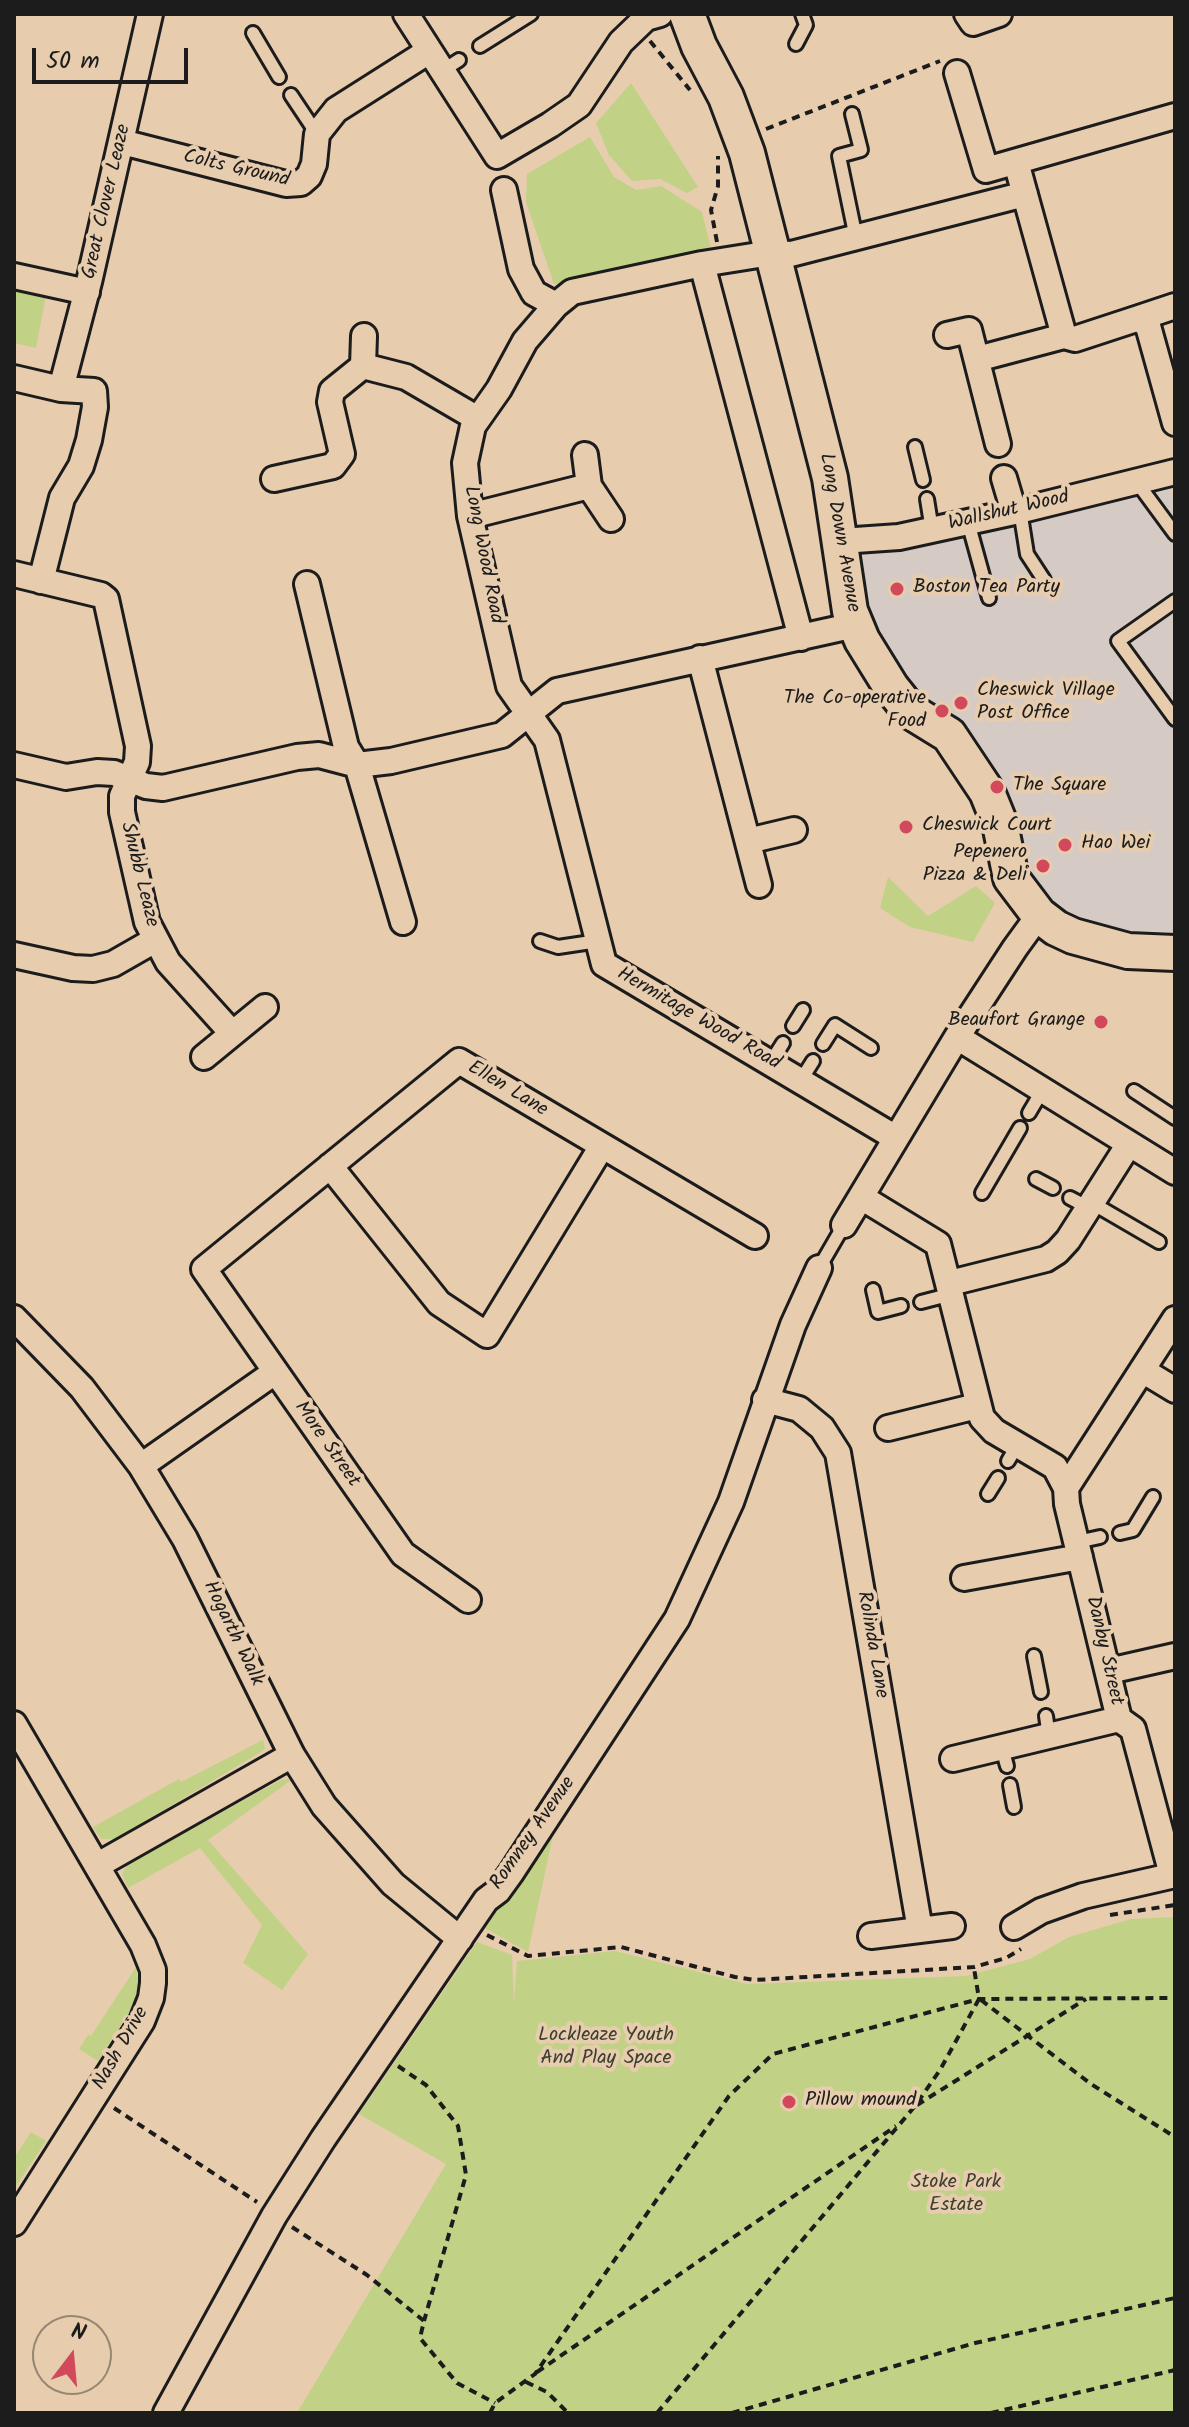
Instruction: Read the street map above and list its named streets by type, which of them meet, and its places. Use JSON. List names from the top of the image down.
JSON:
{
  "streets": {
    "street": [
      "Colts Ground",
      "Great Clover Leaze",
      "Wallshut Wood",
      "Long Down Avenue",
      "Long Wood Road",
      "Shubb Leaze",
      "Hermitage Wood Road",
      "Ellen Lane",
      "More Street",
      "Hogarth Walk",
      "Rolinda Lane",
      "Danby Street",
      "Romney Avenue",
      "Nash Drive"
    ]
  },
  "crossings": [
    ["Colts Ground", "Great Clover Leaze"],
    ["Wallshut Wood", "Long Down Avenue"],
    ["Long Down Avenue", "Long Wood Road"],
    ["Long Wood Road", "Hermitage Wood Road"],
    ["Ellen Lane", "More Street"],
    ["Hogarth Walk", "Romney Avenue"],
    ["Rolinda Lane", "Romney Avenue"]
  ],
  "parks": ["Lockleaze Youth And Play Space", "Stoke Park Estate"],
  "places": [
    "Boston Tea Party",
    "Cheswick Village Post Office",
    "The Co-operative Food",
    "The Square",
    "Cheswick Court",
    "Hao Wei",
    "Pepenero Pizza & Deli",
    "Beaufort Grange",
    "Pillow mound"
  ],
  "scale_bar": "50 m",
  "north": "top"
}
